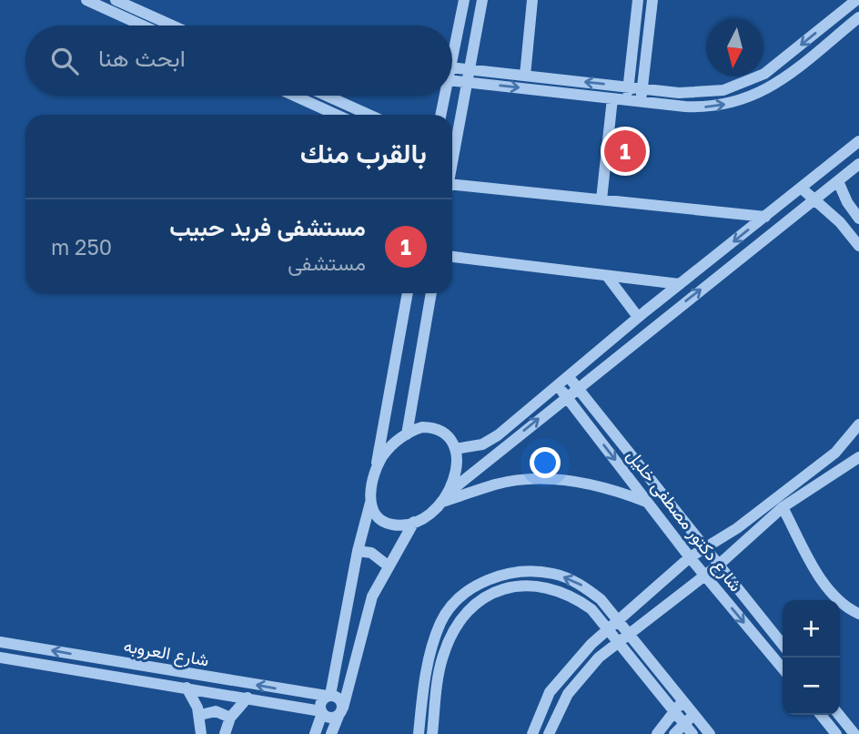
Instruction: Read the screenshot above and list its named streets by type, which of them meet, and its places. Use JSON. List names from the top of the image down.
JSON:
{
  "streets": {
    "street": ["شارع دكتور مصطفى خليل", "شارع العروبه"]
  },
  "north": "bottom",
  "page": {
    "search": "ابحث هنا",
    "heading": "بالقرب منك",
    "pins": "1",
    "list": [
      {
        "mark": "1",
        "name": "مستشفى فريد حبيب",
        "note": "مستشفى",
        "value": "250 m"
      }
    ],
    "map_buttons": ["+", "−"]
  }
}
